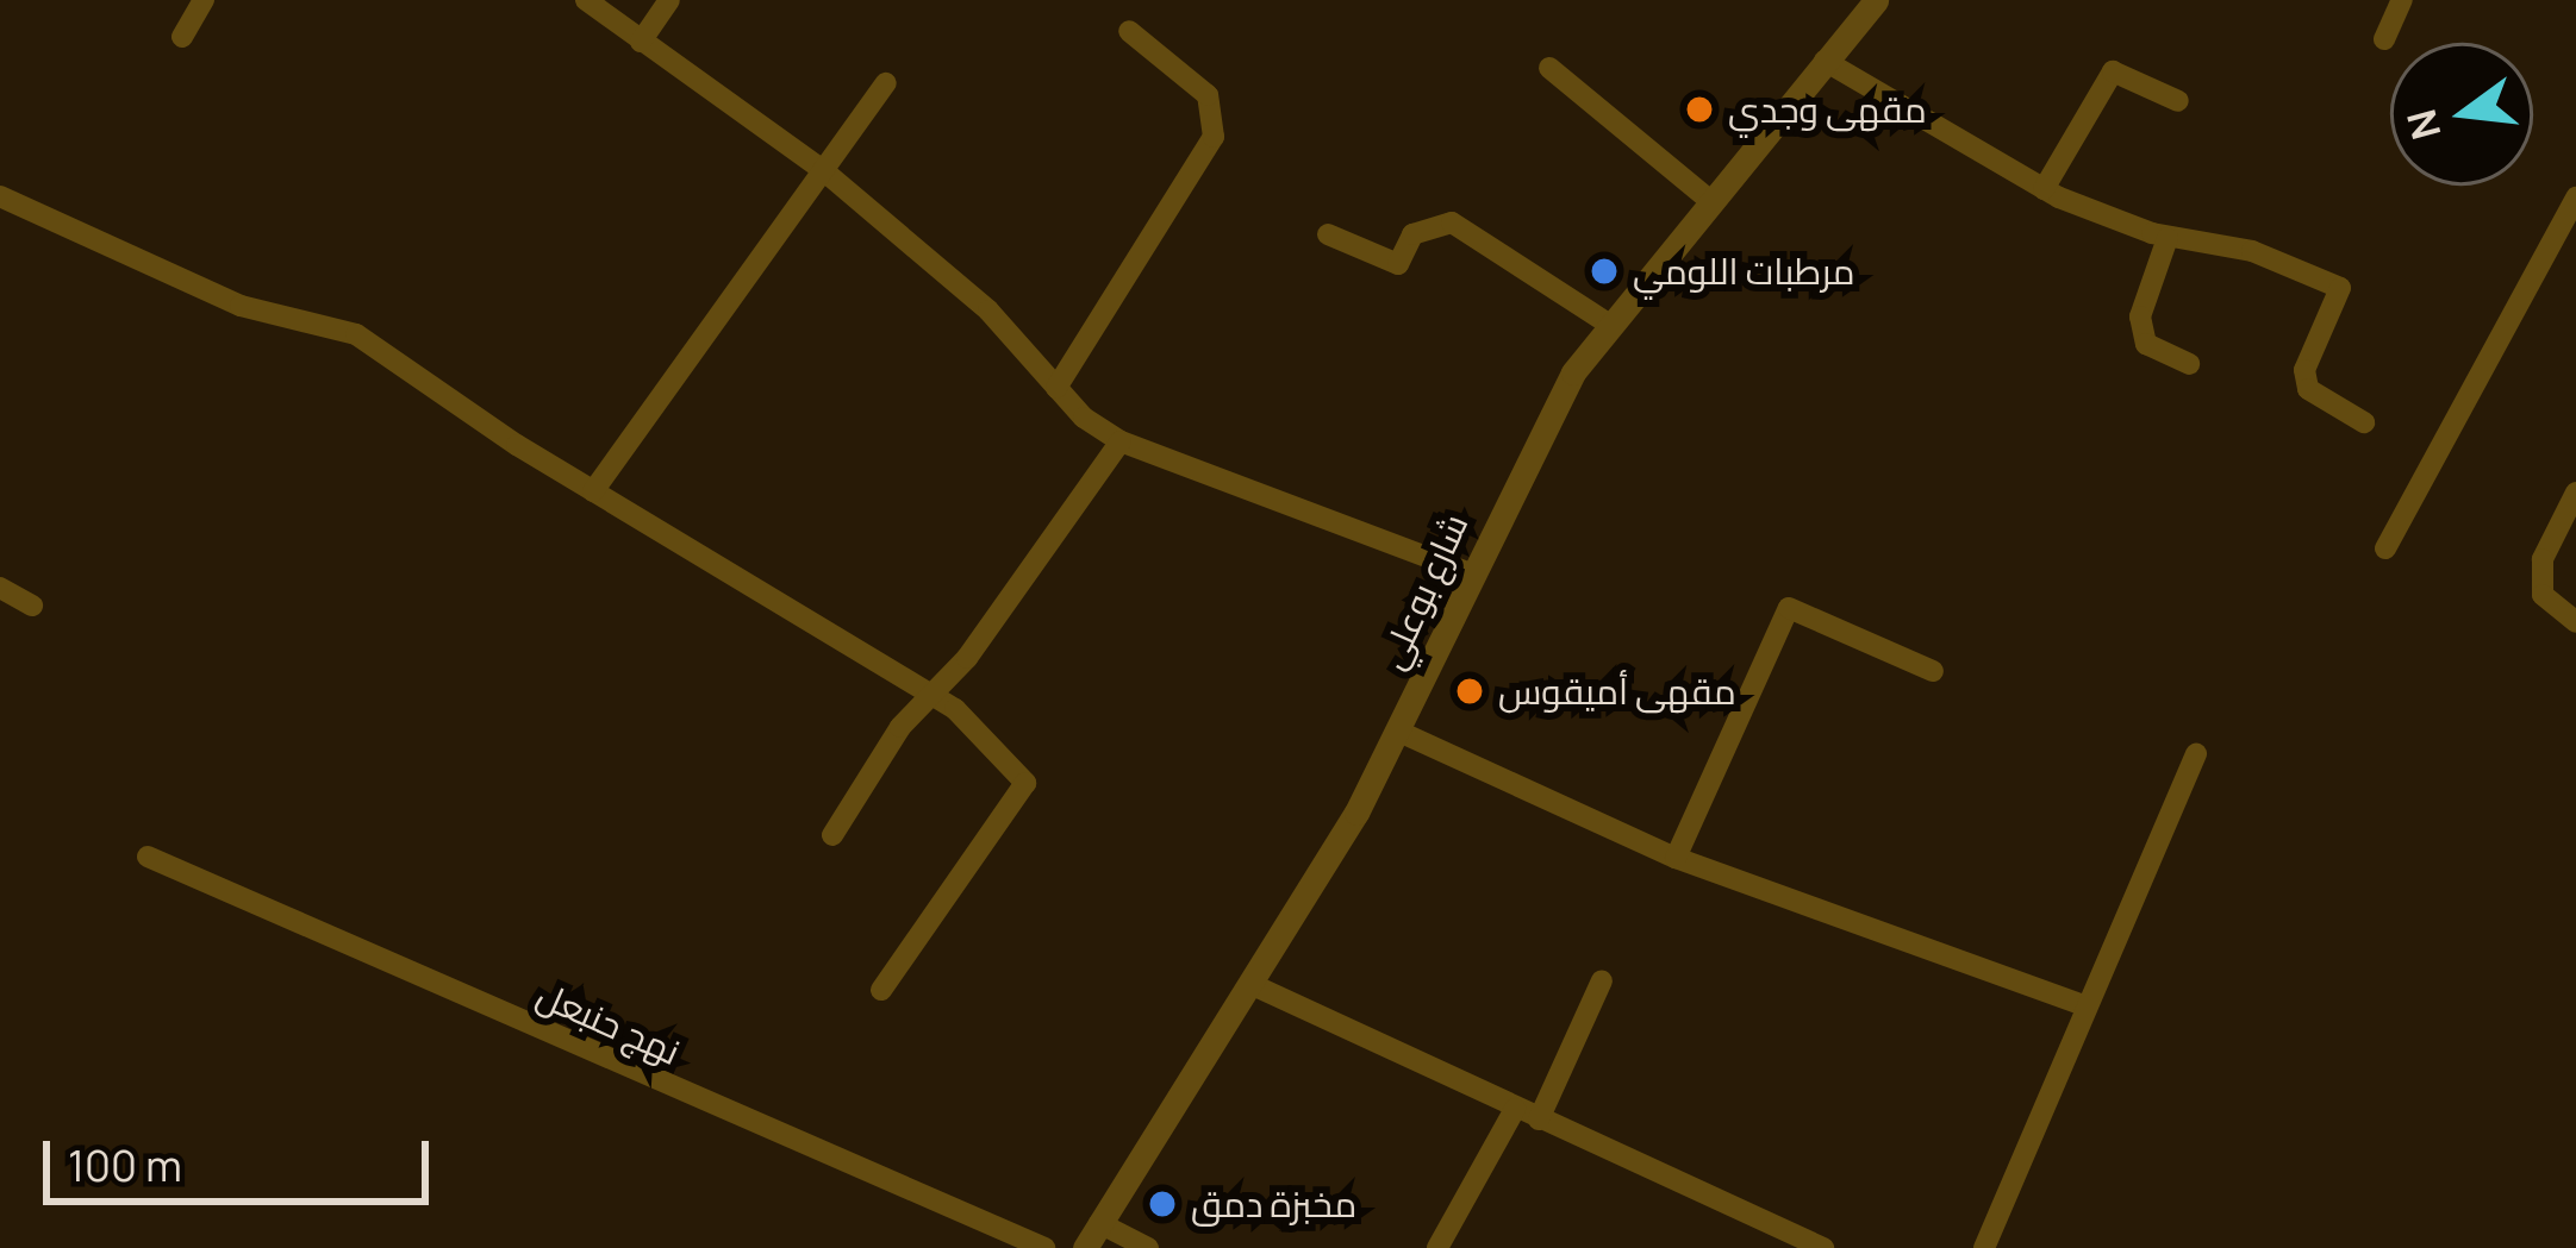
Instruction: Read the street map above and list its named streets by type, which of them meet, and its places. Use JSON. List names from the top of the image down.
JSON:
{
  "streets": {
    "street": ["شارع بوعلي", "نهج حنبعل"]
  },
  "places": [
    "مقهى وجدي",
    "مرطبات اللومي",
    "مقهى أميقوس",
    "مخبزة دمق"
  ],
  "scale_bar": "100 m",
  "north": "left"
}
